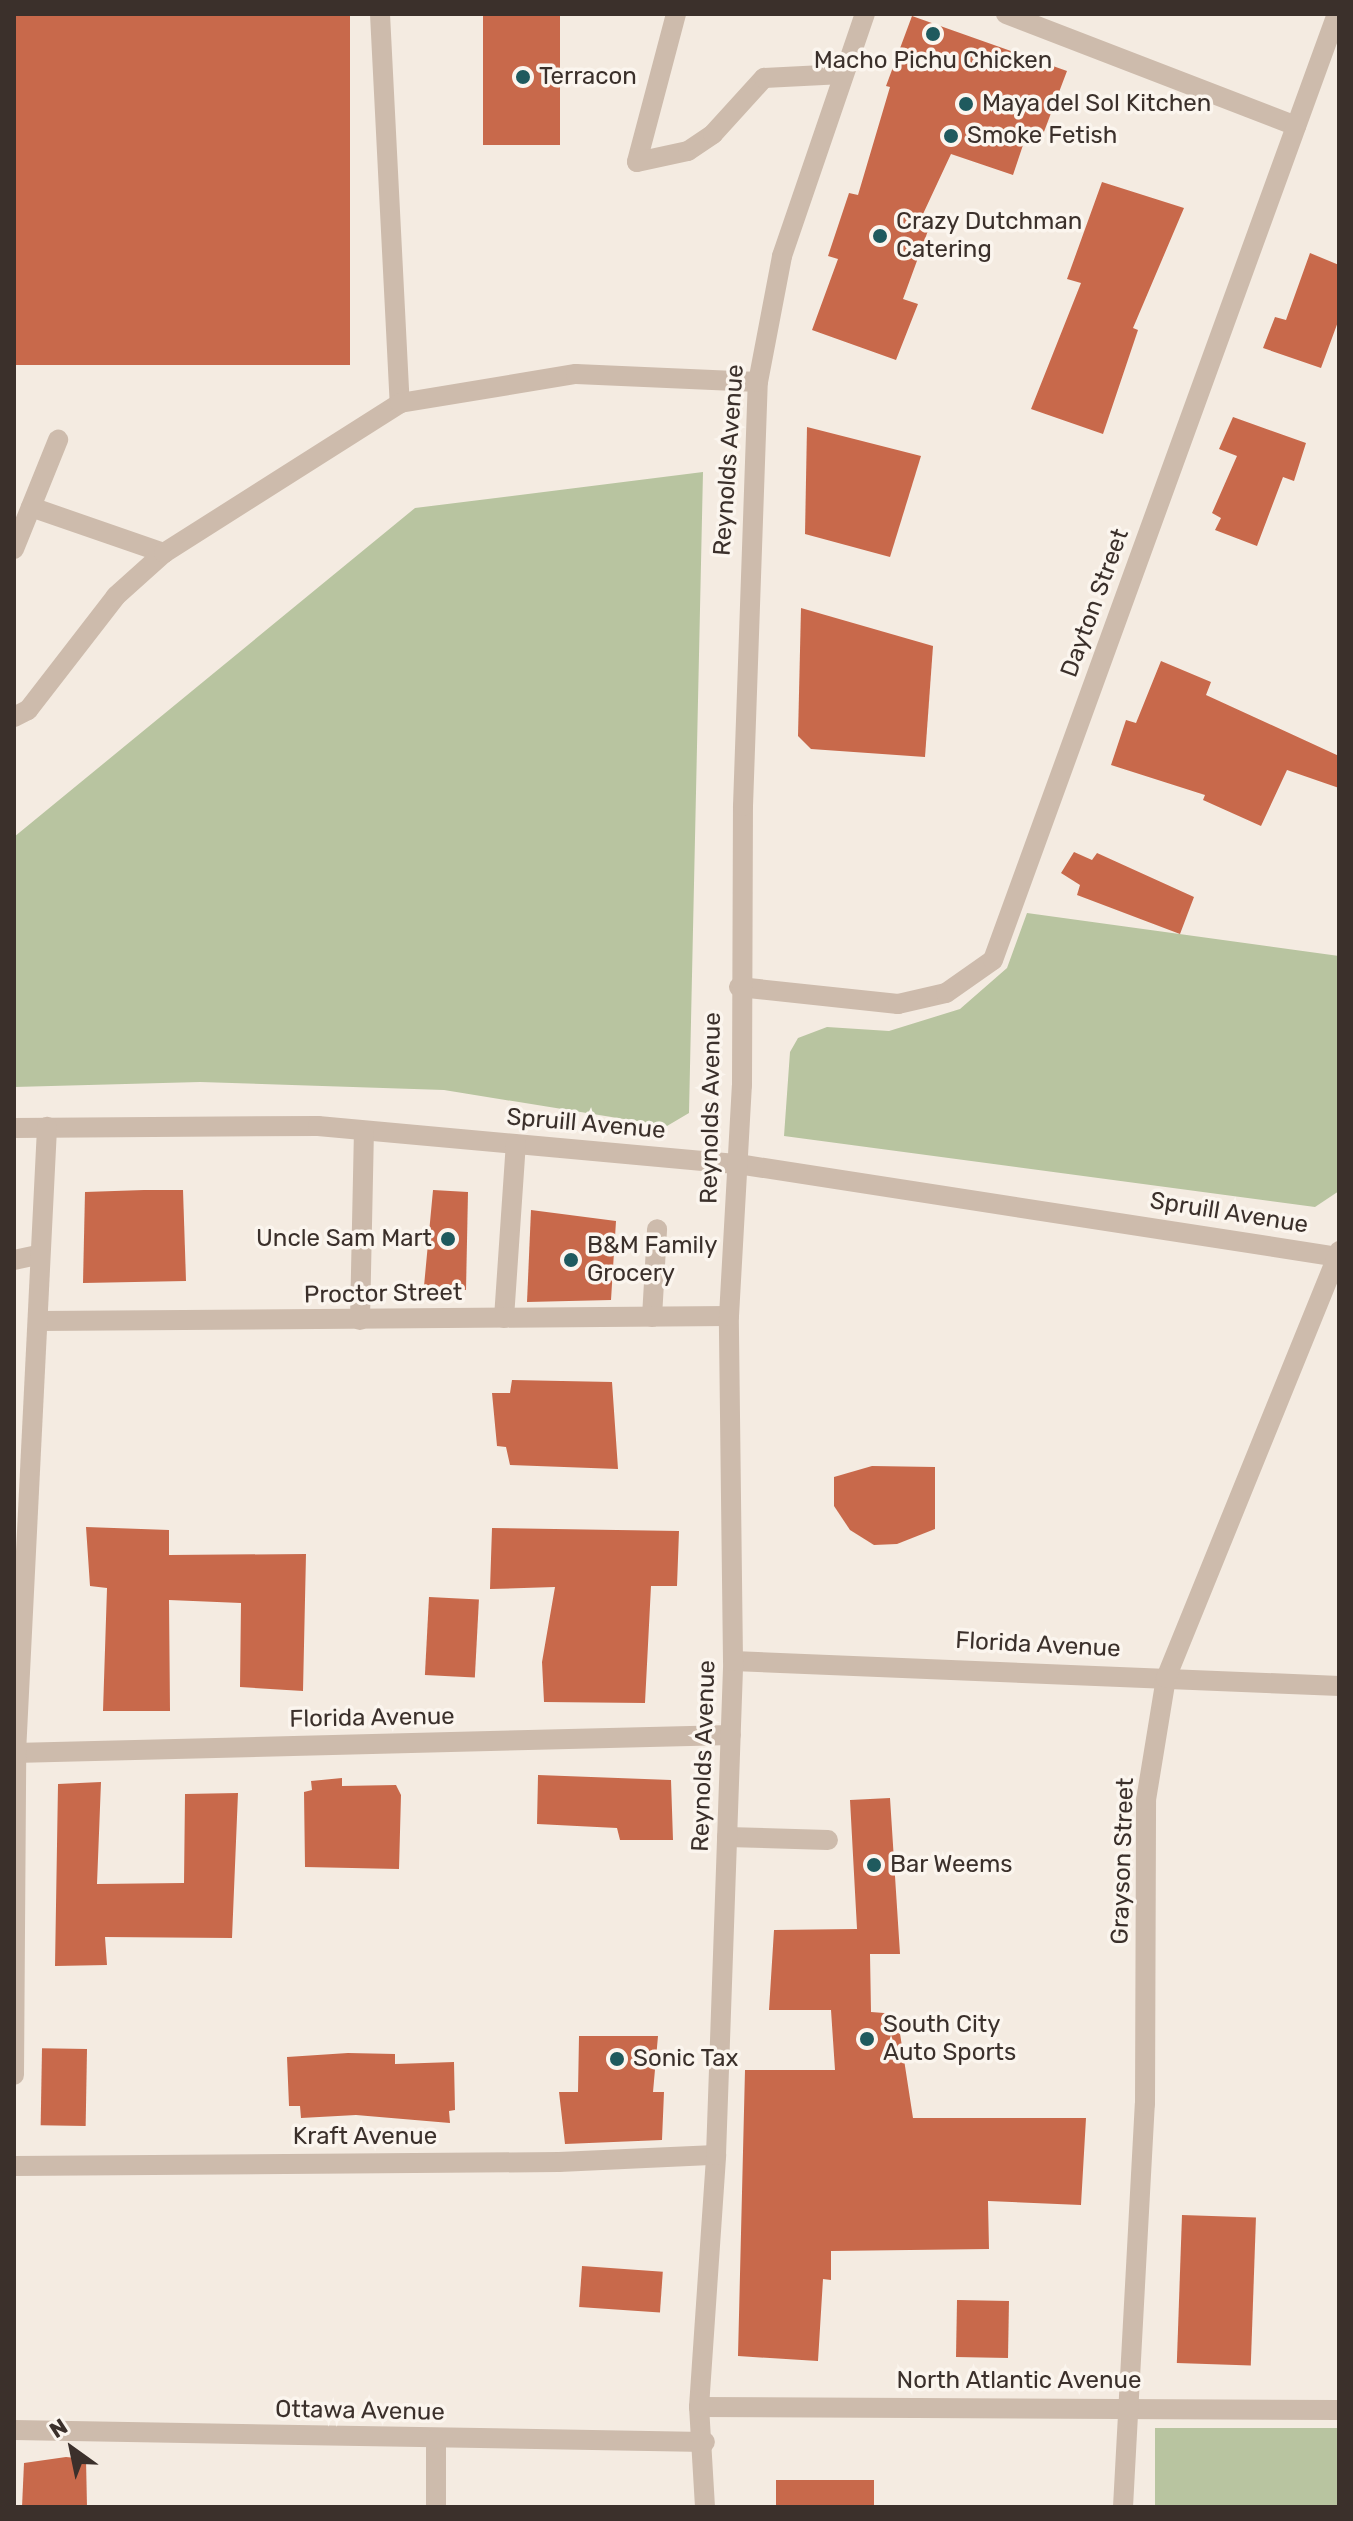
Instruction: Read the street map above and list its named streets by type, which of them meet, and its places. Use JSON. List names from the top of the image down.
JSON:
{
  "streets": {
    "street": [
      "Reynolds Avenue",
      "Dayton Street",
      "Spruill Avenue",
      "Proctor Street",
      "Florida Avenue",
      "Grayson Street",
      "Kraft Avenue",
      "North Atlantic Avenue",
      "Ottawa Avenue"
    ]
  },
  "crossings": [
    ["Reynolds Avenue", "Dayton Street"],
    ["Reynolds Avenue", "Spruill Avenue"],
    ["Reynolds Avenue", "Proctor Street"],
    ["Reynolds Avenue", "Florida Avenue"],
    ["Reynolds Avenue", "Kraft Avenue"],
    ["Reynolds Avenue", "North Atlantic Avenue"],
    ["Reynolds Avenue", "Ottawa Avenue"],
    ["Spruill Avenue", "Grayson Street"],
    ["Florida Avenue", "Grayson Street"],
    ["Grayson Street", "North Atlantic Avenue"]
  ],
  "places": [
    "Macho Pichu Chicken",
    "Terracon",
    "Maya del Sol Kitchen",
    "Smoke Fetish",
    "Crazy Dutchman Catering",
    "Uncle Sam Mart",
    "B&M Family Grocery",
    "Bar Weems",
    "South City Auto Sports",
    "Sonic Tax"
  ],
  "north": "top left"
}
